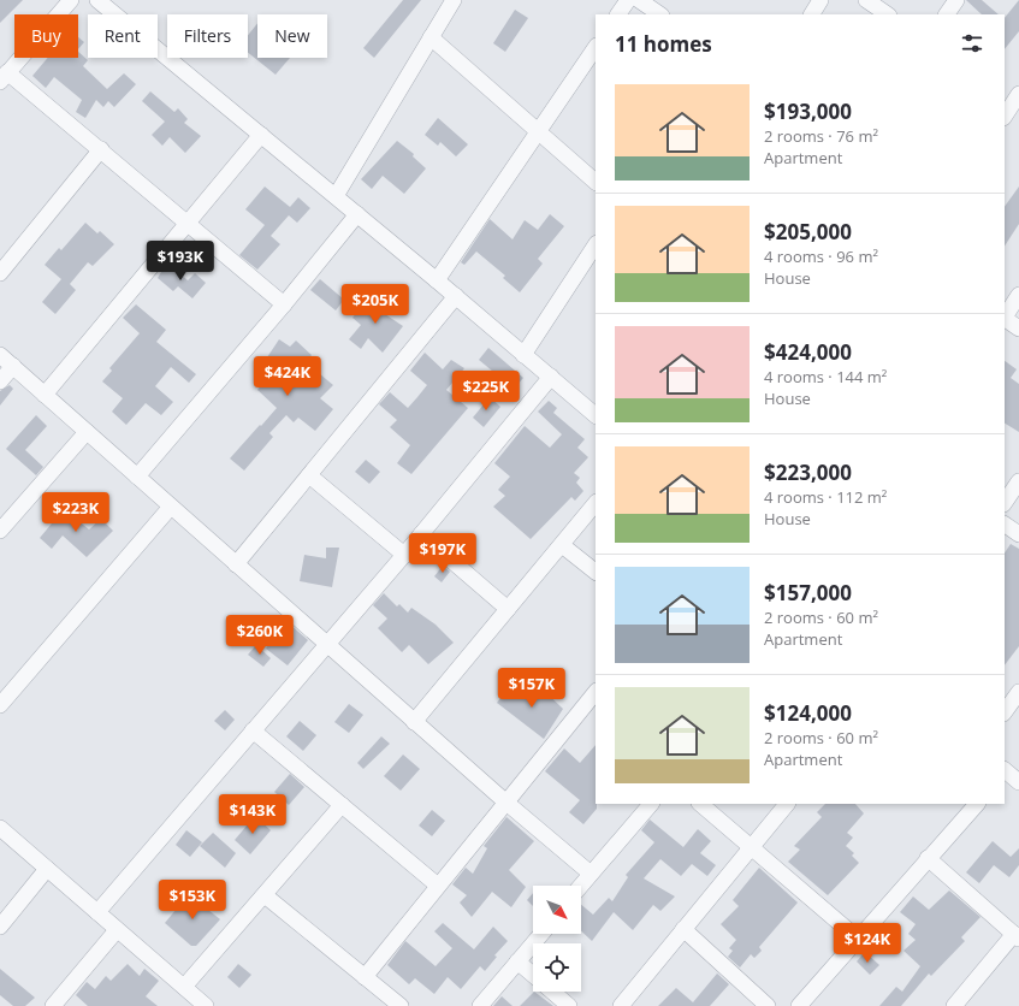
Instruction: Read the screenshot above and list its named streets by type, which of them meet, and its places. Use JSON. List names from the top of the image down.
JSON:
{
  "north": "bottom right",
  "page": {
    "chip": [
      "Buy",
      "Rent",
      "Filters",
      "New"
    ],
    "heading": "11 homes",
    "list": [
      {
        "name": "$193,000",
        "note": "2 rooms · 76 m² · Apartment"
      },
      {
        "name": "$205,000",
        "note": "4 rooms · 96 m² · House"
      },
      {
        "name": "$424,000",
        "note": "4 rooms · 144 m² · House"
      },
      {
        "name": "$223,000",
        "note": "4 rooms · 112 m² · House"
      },
      {
        "name": "$157,000",
        "note": "2 rooms · 60 m² · Apartment"
      },
      {
        "name": "$124,000",
        "note": "2 rooms · 60 m² · Apartment"
      }
    ],
    "price": [
      "$193K",
      "$205K",
      "$424K",
      "$225K",
      "$223K",
      "$197K",
      "$260K",
      "$157K",
      "$143K",
      "$153K",
      "$124K"
    ]
  }
}
